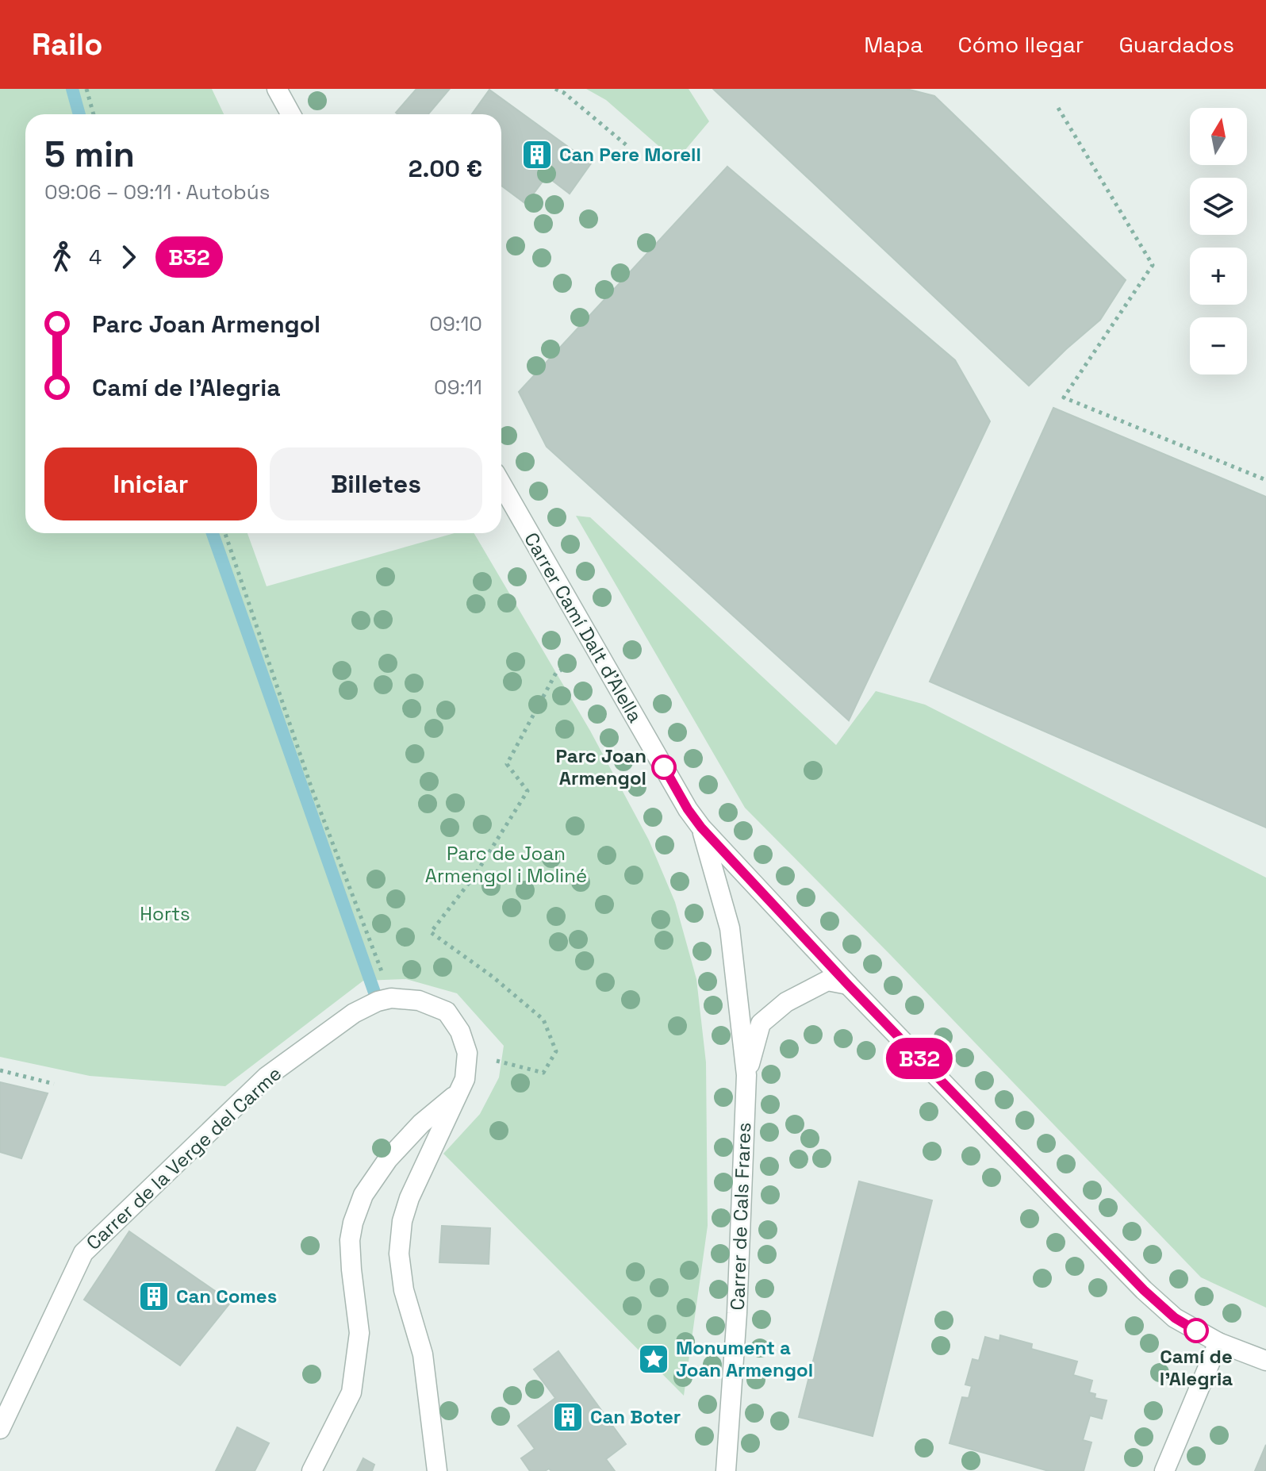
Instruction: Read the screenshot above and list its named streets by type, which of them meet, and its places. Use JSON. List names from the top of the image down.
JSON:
{
  "streets": {
    "street": ["Carrer Camí Dalt d'Alella", "Carrer de la Verge del Carme", "Carrer de Cals Frares"]
  },
  "crossings": [
    ["Carrer Camí Dalt d'Alella", "Carrer de Cals Frares"]
  ],
  "parks": ["Parc de Joan Armengol i Moliné", "Horts"],
  "places": {
    "building": ["Can Pere Morell", "Can Comes", "Can Boter"],
    "other": ["Parc Joan Armengol", "Camí de l'Alegria"],
    "place": ["Monument a Joan Armengol"]
  },
  "lines": ["bus line B32"],
  "north": "top",
  "page": {
    "header": "Railo",
    "nav": ["Mapa", "Cómo llegar", "Guardados"],
    "on_map": "B32",
    "map_buttons": ["+", "−"],
    "heading": ["5 min", "09:06 – 09:11 · Autobús", "2.00 €"],
    "legs": ["4", "B32"],
    "list": [
      {
        "name": "Parc Joan Armengol",
        "value": "09:10"
      },
      {
        "name": "Camí de l'Alegria",
        "value": "09:11"
      }
    ],
    "buttons": ["Iniciar", "Billetes"]
  }
}
